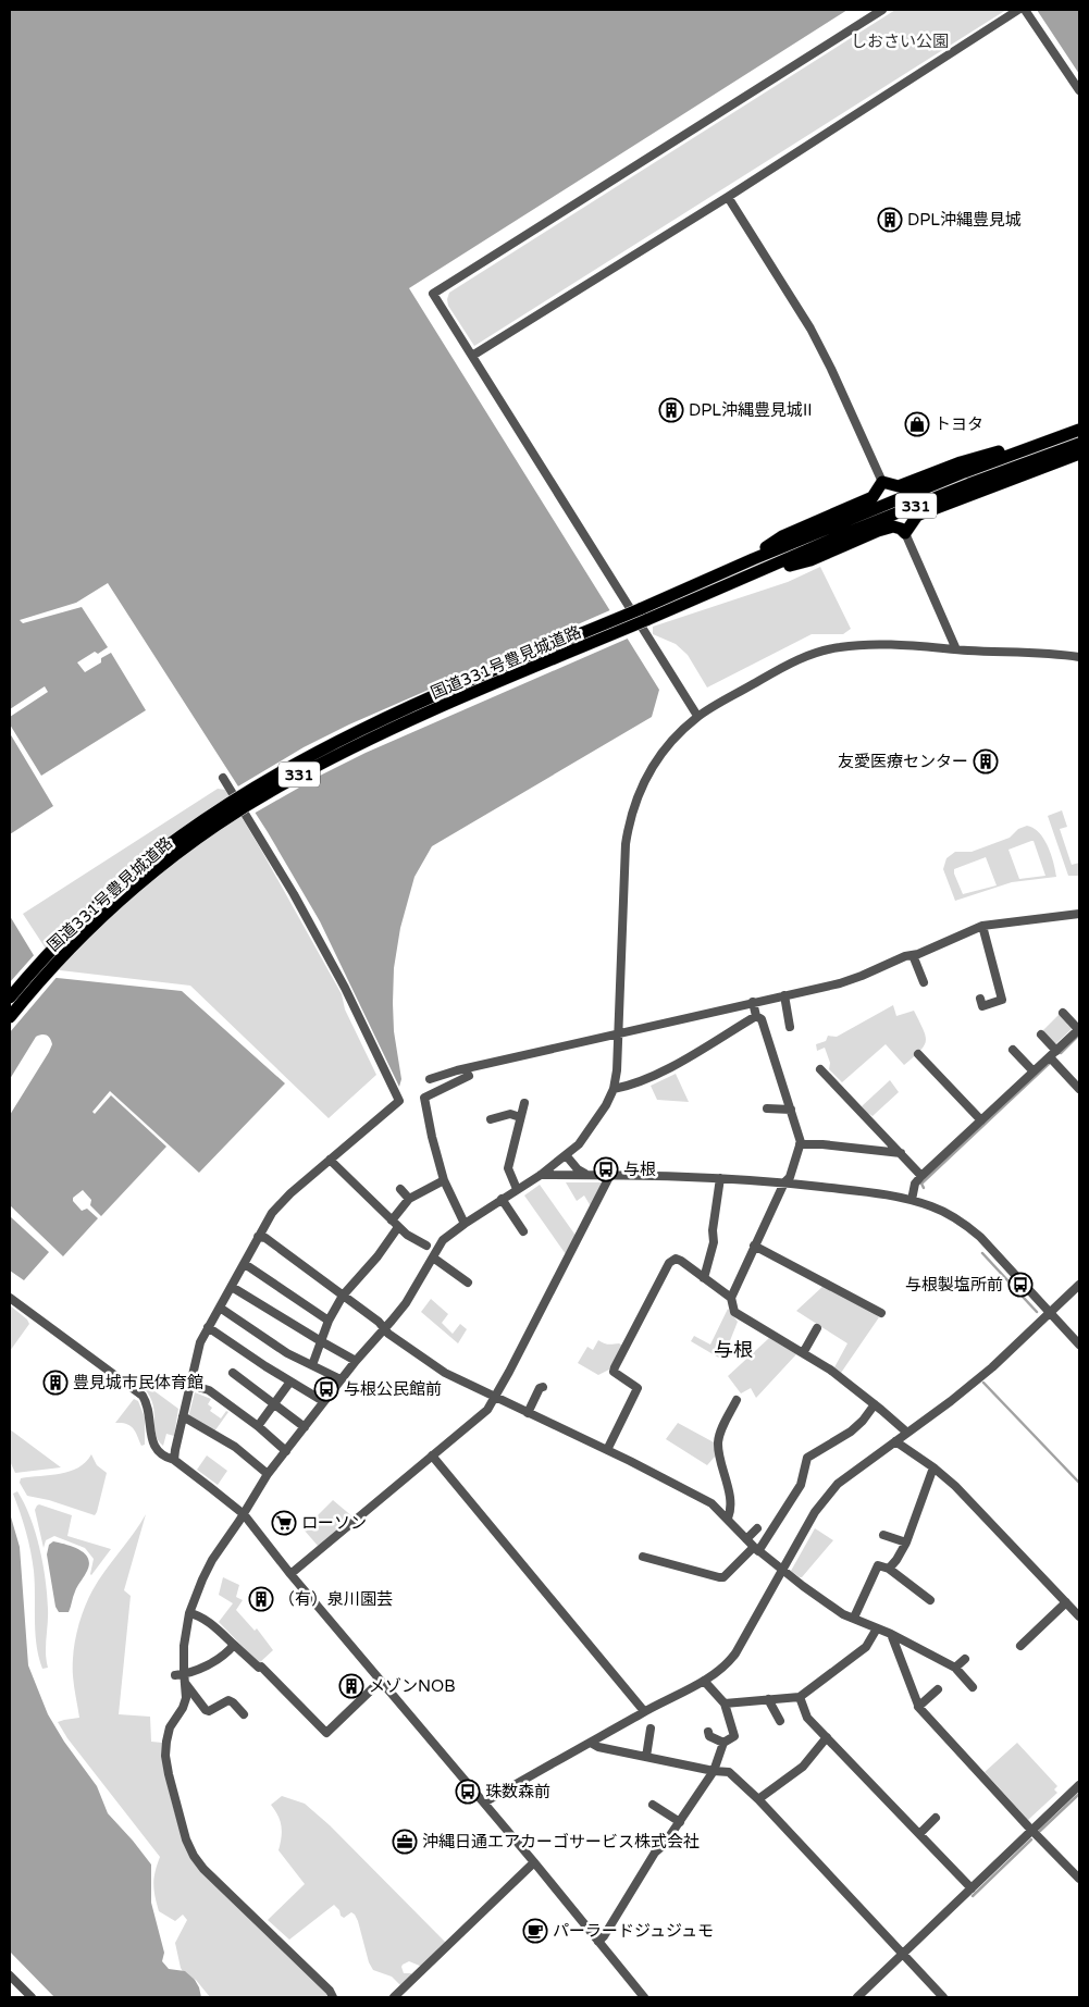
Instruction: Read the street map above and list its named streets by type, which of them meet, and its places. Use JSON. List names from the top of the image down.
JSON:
{
  "streets": {
    "highway": ["331", "国道331号豊見城道路"]
  },
  "districts": ["与根"],
  "parks": ["しおさい公園"],
  "places": {
    "building": [
      "DPL沖縄豊見城",
      "DPL沖縄豊見城II",
      "友愛医療センター",
      "豊見城市民体育館",
      "（有）泉川園芸",
      "メゾンNOB"
    ],
    "shop": ["トヨタ"],
    "bus stop": [
      "与根",
      "与根製塩所前",
      "与根公民館前",
      "珠数森前"
    ],
    "supermarket": ["ローソン"],
    "office": ["沖縄日通エアカーゴサービス株式会社"],
    "cafe": ["パーラードジュジュモ"]
  }
}
